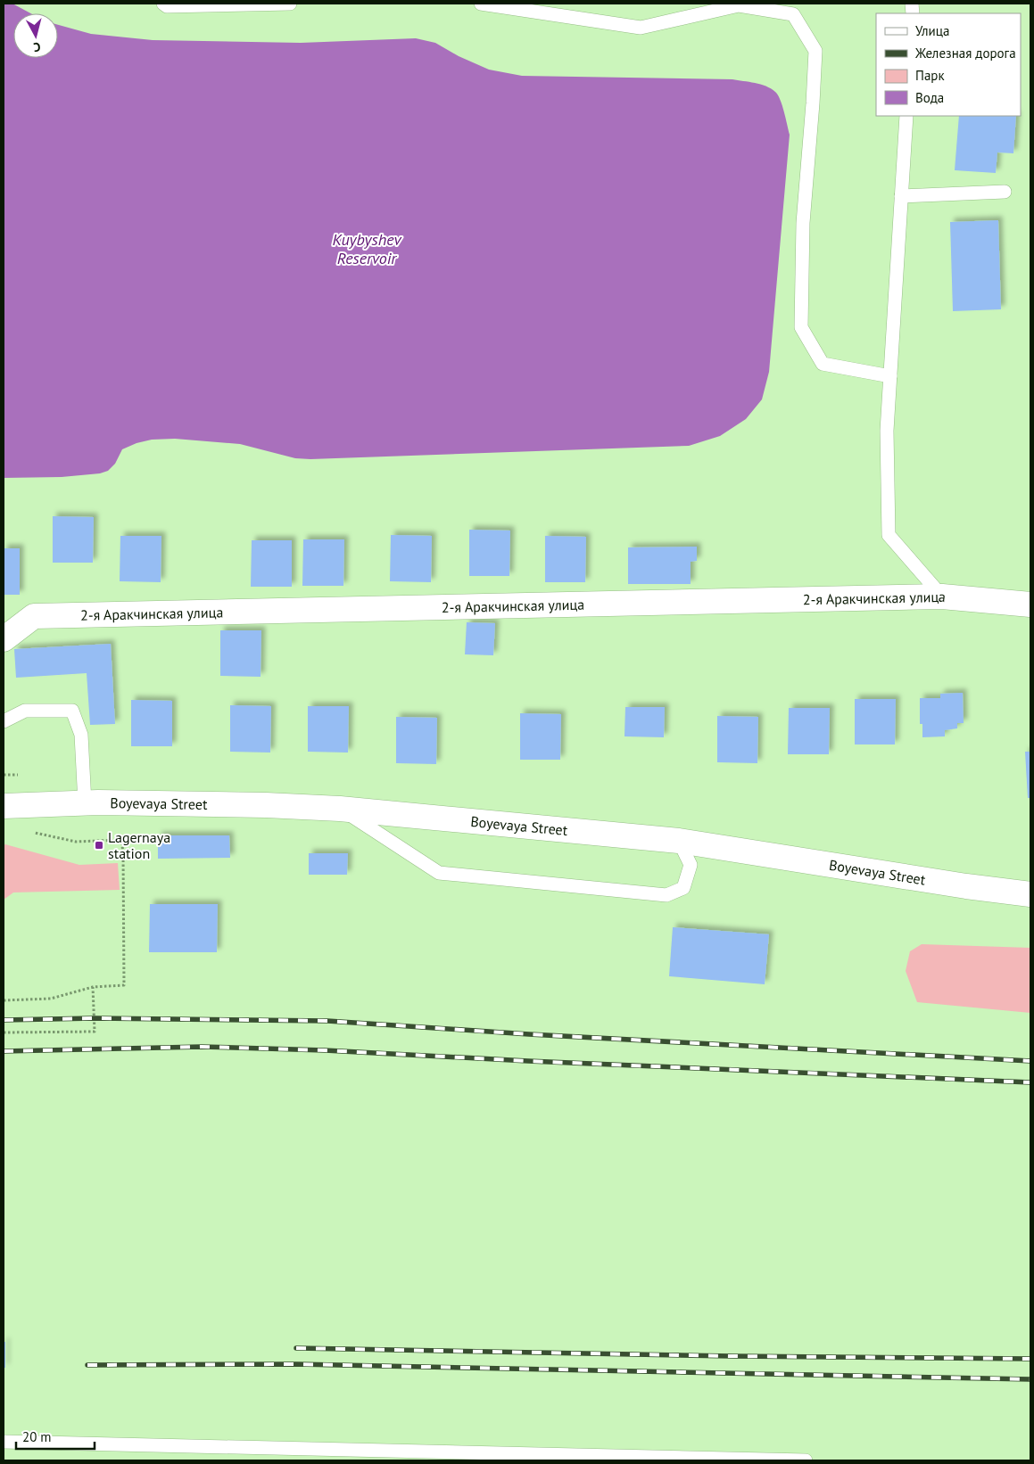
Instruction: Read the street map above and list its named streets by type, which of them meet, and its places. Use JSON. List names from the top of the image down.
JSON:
{
  "streets": {
    "main road": ["2-я Аракчинская улица", "Boyevaya Street"]
  },
  "water": ["Kuybyshev Reservoir"],
  "places": {
    "transit": ["Lagernaya station"]
  },
  "legend": [
    "Улица",
    "Железная дорога",
    "Парк",
    "Вода"
  ],
  "scale_bar": "20 m",
  "north": "bottom"
}
